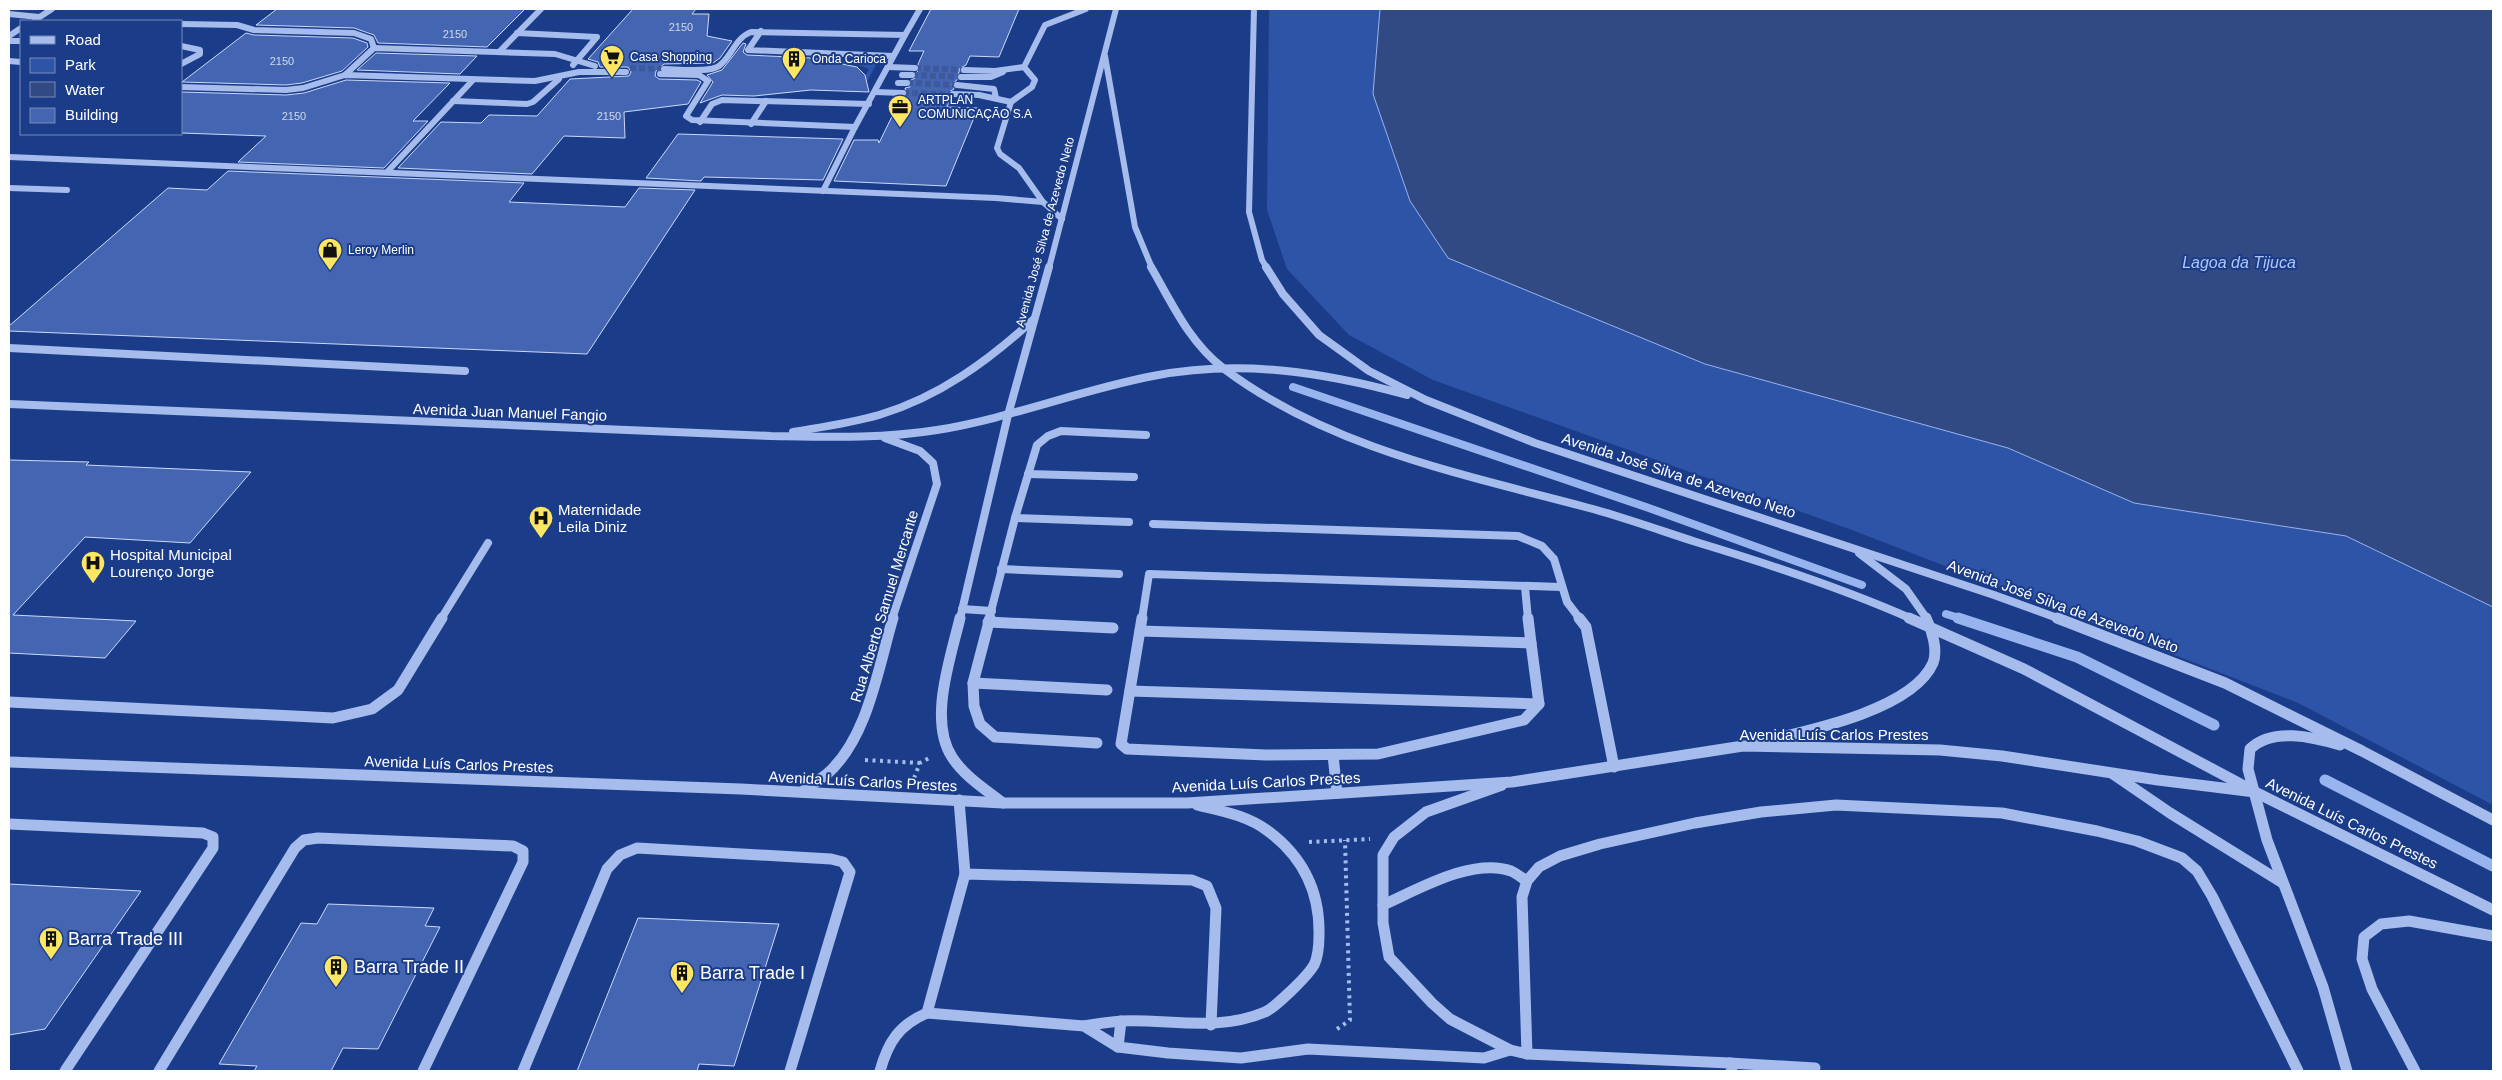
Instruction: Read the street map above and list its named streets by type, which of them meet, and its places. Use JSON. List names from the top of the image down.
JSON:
{
  "streets": {
    "street": [
      "Avenida José Silva de Azevedo Neto",
      "Avenida Juan Manuel Fangio",
      "Rua Alberto Samuel Mercante",
      "Avenida Luís Carlos Prestes"
    ]
  },
  "crossings": [
    ["Avenida José Silva de Azevedo Neto", "Avenida Juan Manuel Fangio"],
    ["Avenida José Silva de Azevedo Neto", "Avenida Luís Carlos Prestes"],
    ["Avenida Juan Manuel Fangio", "Rua Alberto Samuel Mercante"],
    ["Rua Alberto Samuel Mercante", "Avenida Luís Carlos Prestes"]
  ],
  "water": ["Lagoa da Tijuca"],
  "places": {
    "supermarket": ["Casa Shopping"],
    "building": [
      "Onda Carioca",
      "Barra Trade III",
      "Barra Trade II",
      "Barra Trade I"
    ],
    "office": ["ARTPLAN COMUNICAÇÃO S.A"],
    "shop": ["Leroy Merlin"],
    "hospital": ["Maternidade Leila Diniz", "Hospital Municipal Lourenço Jorge"]
  },
  "house_numbers": [
    "2150",
    "2150",
    "2150",
    "2150",
    "2150"
  ],
  "legend": [
    "Road",
    "Park",
    "Water",
    "Building"
  ]
}
